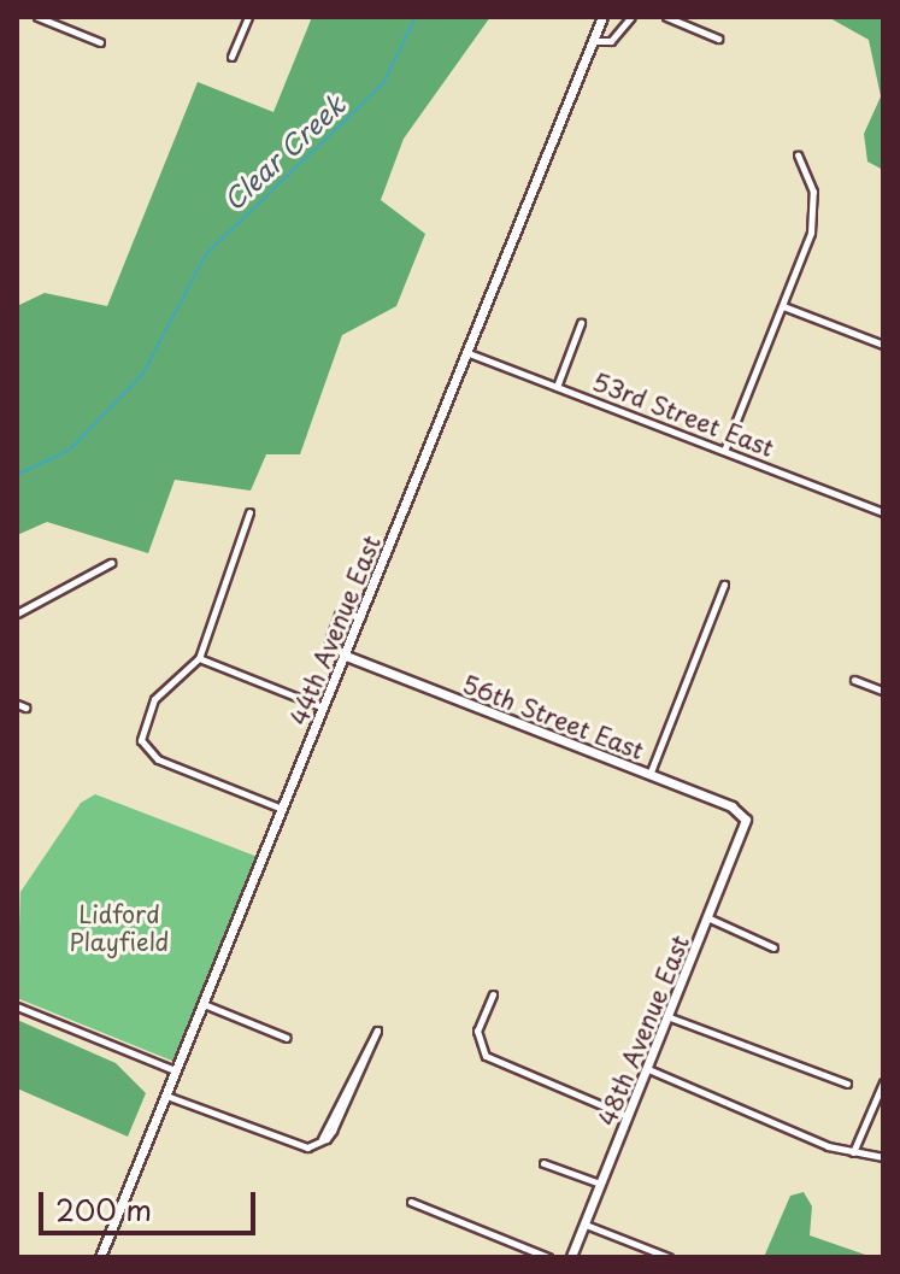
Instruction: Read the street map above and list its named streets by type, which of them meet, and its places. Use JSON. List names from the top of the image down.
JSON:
{
  "streets": {
    "street": [
      "53rd Street East",
      "44th Avenue East",
      "56th Street East",
      "48th Avenue East"
    ]
  },
  "crossings": [
    ["53rd Street East", "44th Avenue East"],
    ["44th Avenue East", "56th Street East"],
    ["56th Street East", "48th Avenue East"]
  ],
  "water": ["Clear Creek"],
  "parks": ["Lidford Playfield"],
  "scale_bar": "200 m"
}
